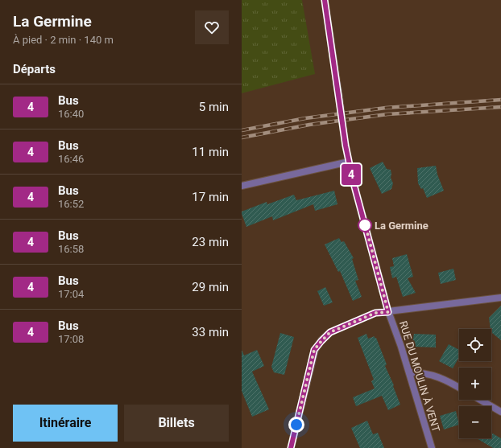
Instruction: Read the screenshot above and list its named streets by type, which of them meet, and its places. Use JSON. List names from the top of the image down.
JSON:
{
  "streets": {
    "street": ["RUE DU MOULIN À VENT"]
  },
  "places": ["La Germine"],
  "lines": ["bus line 4"],
  "page": {
    "heading": [
      ["La Germine", "À pied · 2 min · 140 m"],
      "Départs"
    ],
    "on_map": "4",
    "list": [
      {
        "mark": "4",
        "name": "Bus",
        "note": "16:40",
        "value": "5 min"
      },
      {
        "mark": "4",
        "name": "Bus",
        "note": "16:46",
        "value": "11 min"
      },
      {
        "mark": "4",
        "name": "Bus",
        "note": "16:52",
        "value": "17 min"
      },
      {
        "mark": "4",
        "name": "Bus",
        "note": "16:58",
        "value": "23 min"
      },
      {
        "mark": "4",
        "name": "Bus",
        "note": "17:04",
        "value": "29 min"
      },
      {
        "mark": "4",
        "name": "Bus",
        "note": "17:08",
        "value": "33 min"
      }
    ],
    "map_buttons": ["+", "−"],
    "buttons": ["Itinéraire", "Billets"]
  }
}
